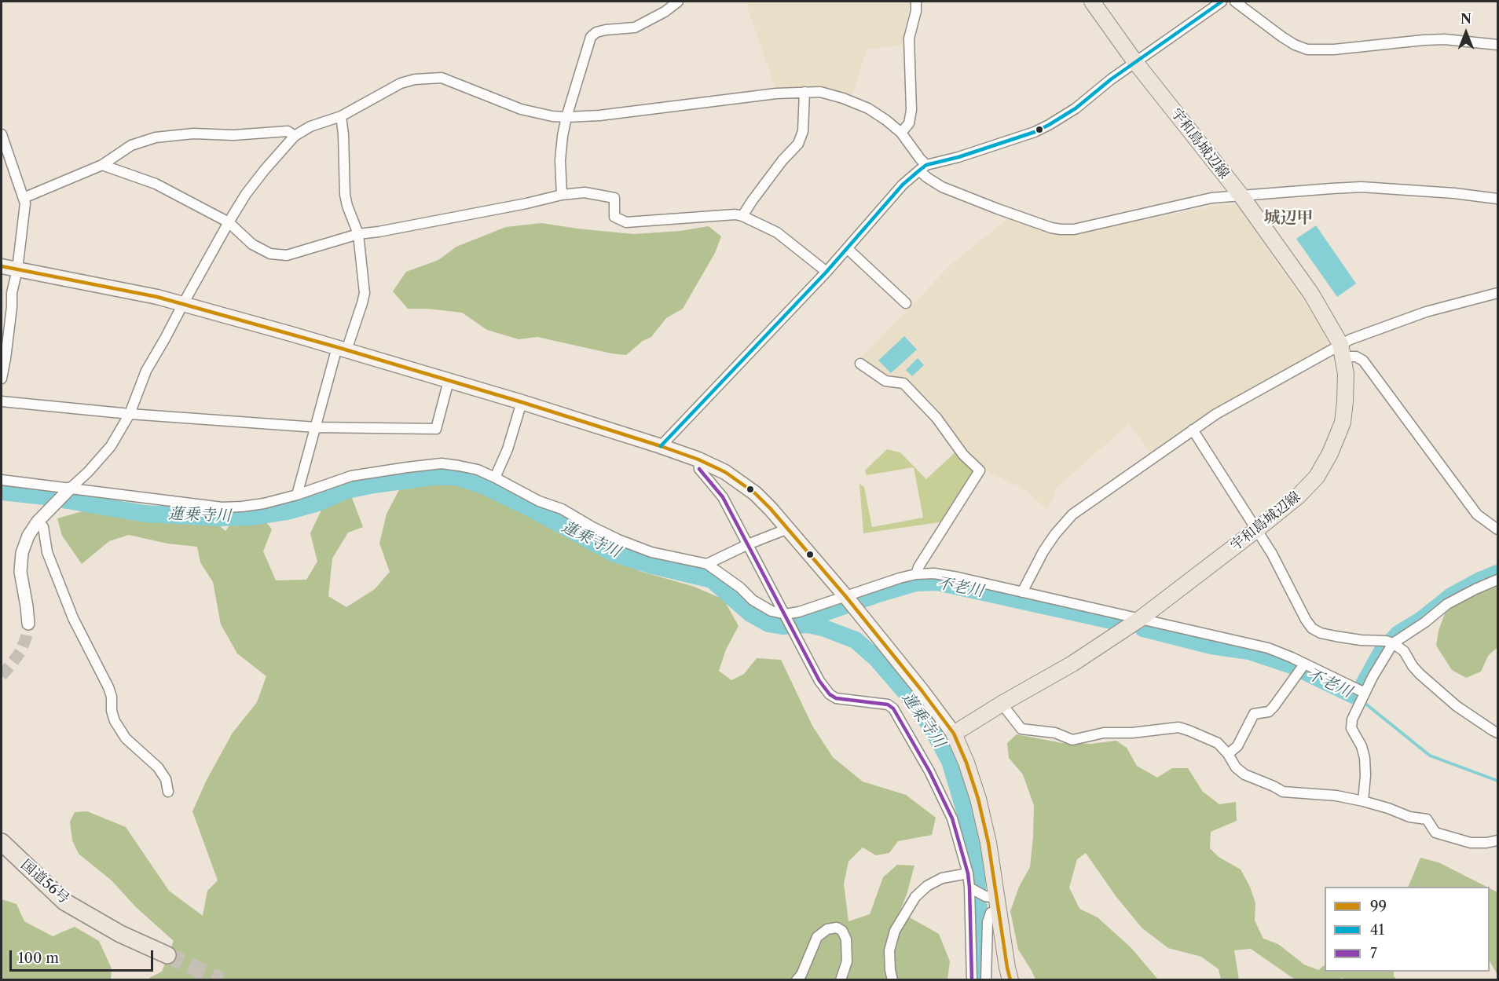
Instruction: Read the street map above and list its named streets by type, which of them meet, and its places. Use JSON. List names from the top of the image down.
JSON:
{
  "streets": {
    "highway": ["国道56号"],
    "main road": ["宇和島城辺線"]
  },
  "districts": ["城辺甲"],
  "water": ["蓮乗寺川", "不老川"],
  "lines": ["transit line 41", "transit line 99", "transit line 7"],
  "legend": ["99", "41", "7"],
  "scale_bar": "100 m",
  "north": "top"
}
